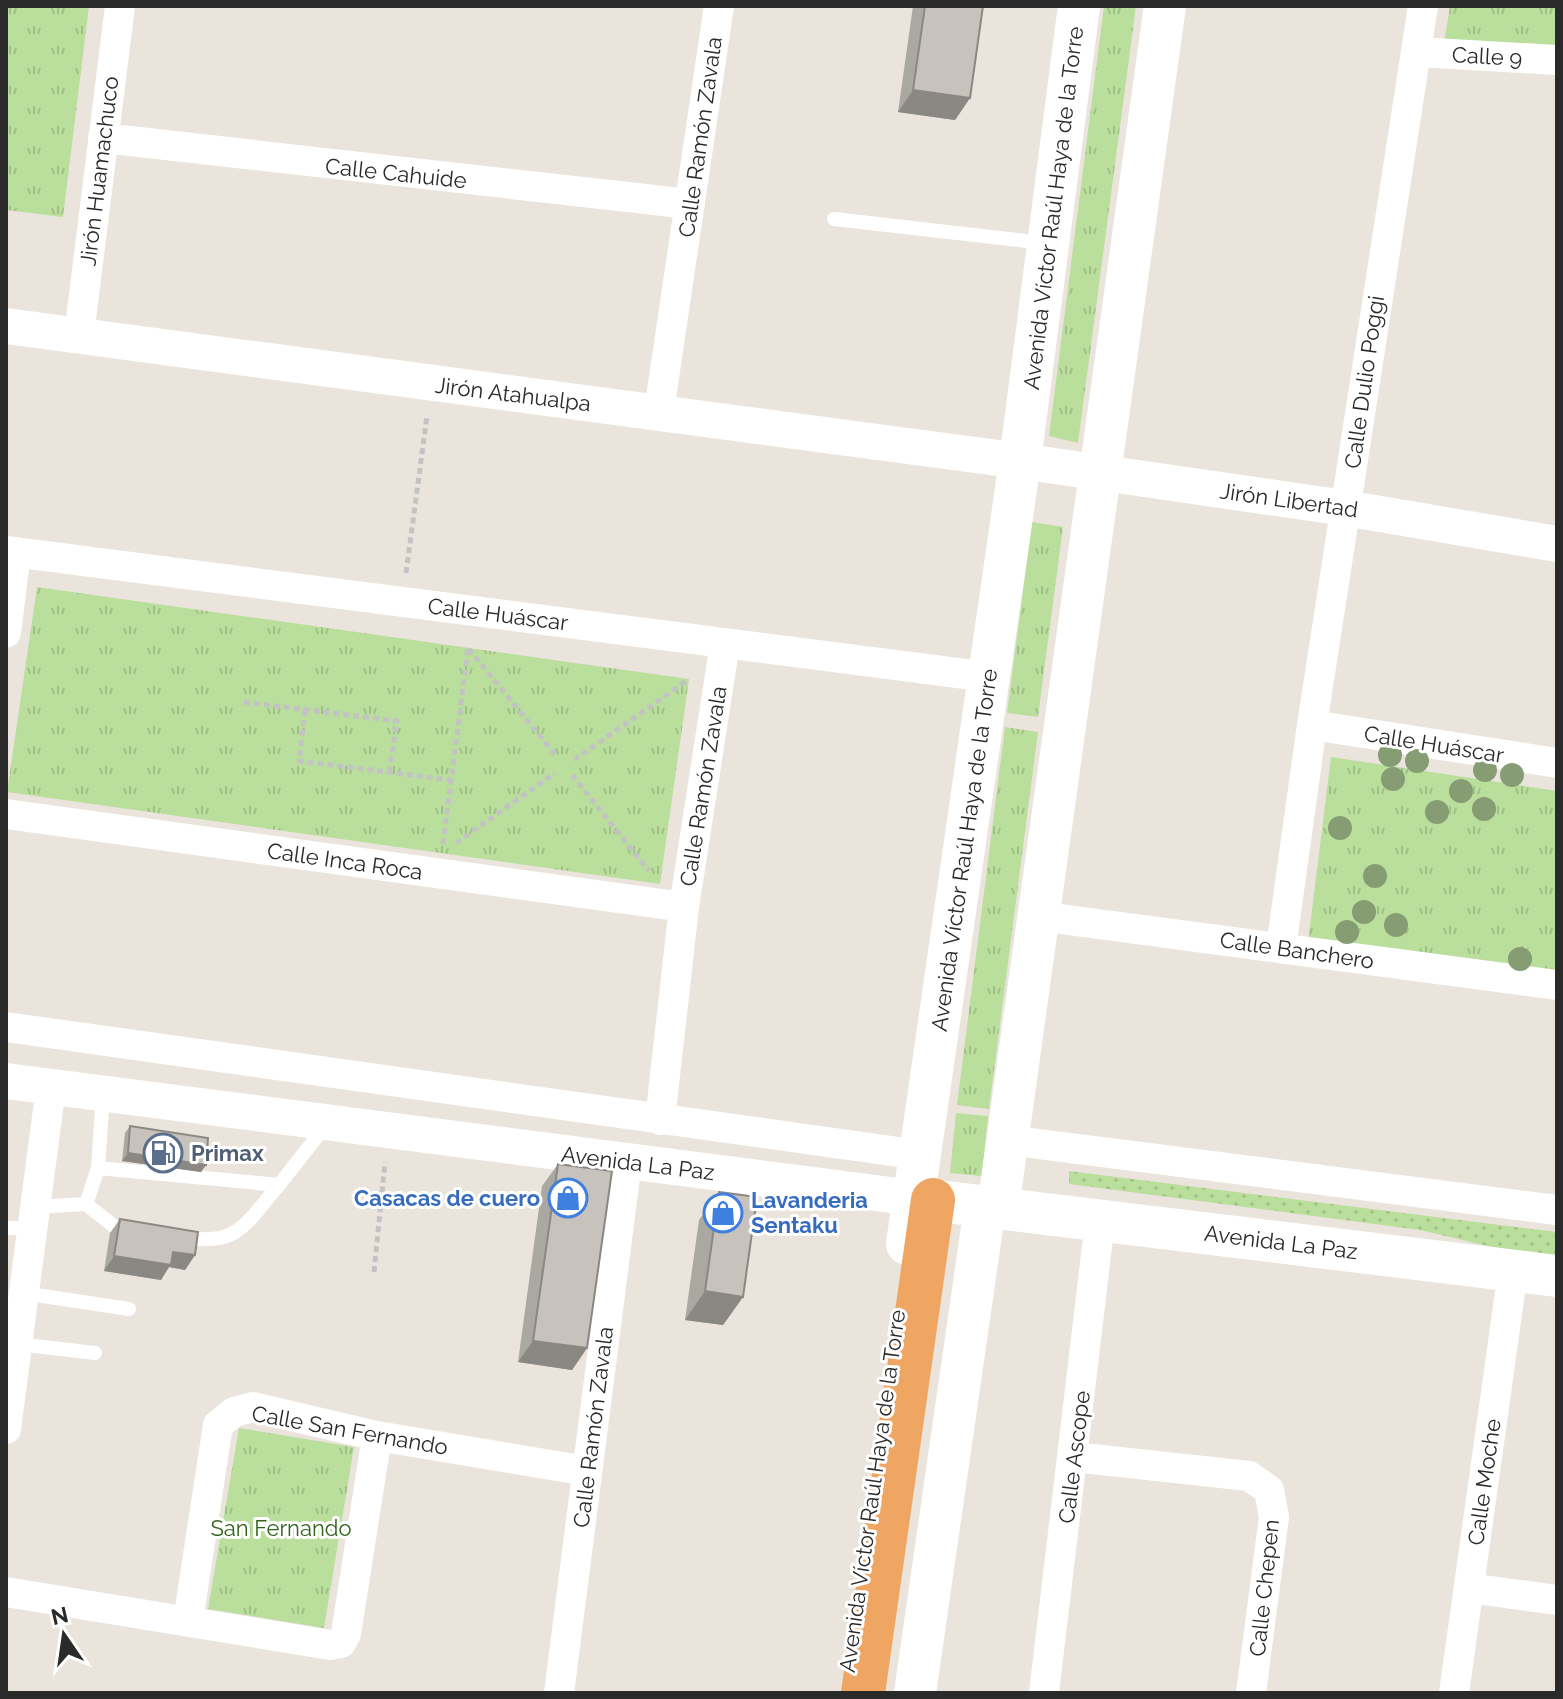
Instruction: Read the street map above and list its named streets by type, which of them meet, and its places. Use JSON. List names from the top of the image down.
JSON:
{
  "streets": {
    "main road": ["Avenida Víctor Raúl Haya de la Torre", "Avenida La Paz"],
    "street": [
      "Calle 9",
      "Calle Ramón Zavala",
      "Jirón Huamachuco",
      "Calle Cahuide",
      "Calle Dulio Poggi",
      "Jirón Atahualpa",
      "Jirón Libertad",
      "Calle Huáscar",
      "Calle Inca Roca",
      "Calle Banchero",
      "Calle San Fernando",
      "Calle Ascope",
      "Calle Moche",
      "Calle Chepen"
    ]
  },
  "crossings": [
    ["Calle 9", "Calle Dulio Poggi"],
    ["Calle Ramón Zavala", "Calle Cahuide"],
    ["Calle Ramón Zavala", "Jirón Atahualpa"],
    ["Calle Ramón Zavala", "Calle Huáscar"],
    ["Calle Ramón Zavala", "Calle Inca Roca"],
    ["Calle Ramón Zavala", "Avenida La Paz"],
    ["Calle Ramón Zavala", "Calle San Fernando"],
    ["Jirón Huamachuco", "Calle Cahuide"],
    ["Jirón Huamachuco", "Jirón Atahualpa"],
    ["Avenida Víctor Raúl Haya de la Torre", "Jirón Atahualpa"],
    ["Avenida Víctor Raúl Haya de la Torre", "Jirón Libertad"],
    ["Avenida Víctor Raúl Haya de la Torre", "Calle Huáscar"],
    ["Avenida Víctor Raúl Haya de la Torre", "Calle Banchero"],
    ["Avenida Víctor Raúl Haya de la Torre", "Avenida La Paz"],
    ["Calle Dulio Poggi", "Jirón Libertad"],
    ["Calle Dulio Poggi", "Calle Huáscar"],
    ["Calle Dulio Poggi", "Calle Banchero"],
    ["Jirón Atahualpa", "Jirón Libertad"],
    ["Avenida La Paz", "Calle Ascope"],
    ["Avenida La Paz", "Calle Moche"],
    ["Calle Ascope", "Calle Chepen"]
  ],
  "parks": ["San Fernando"],
  "places": {
    "fuel station": ["Primax"],
    "shop": ["Casacas de cuero", "Lavanderia Sentaku"]
  },
  "north": "top"
}
